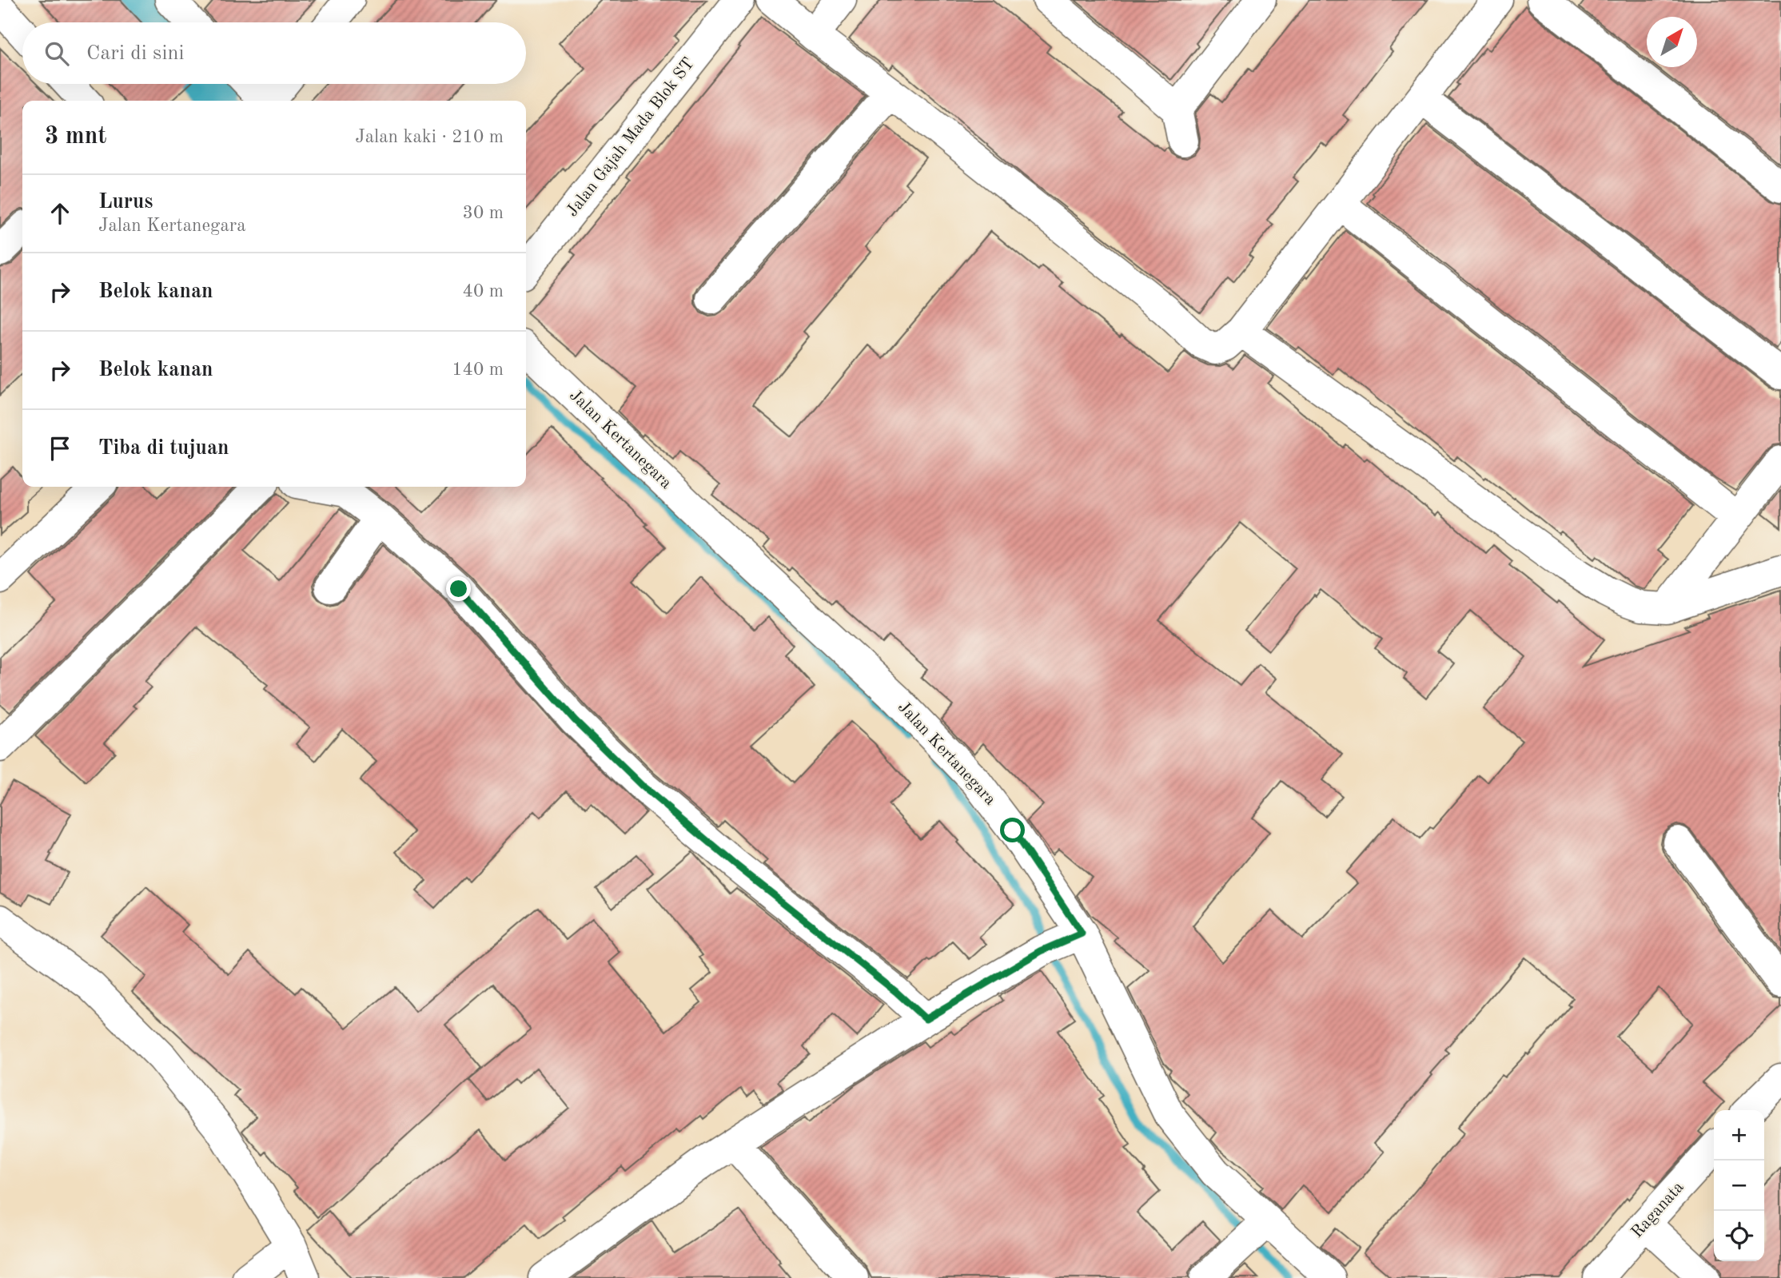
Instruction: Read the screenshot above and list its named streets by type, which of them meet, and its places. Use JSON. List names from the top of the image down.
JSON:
{
  "streets": {
    "street": ["Jalan Gajah Mada Blok ST", "Jalan Kertanegara", "Raganata"]
  },
  "north": "top right",
  "page": {
    "search": "Cari di sini",
    "heading": ["3 mnt", "Jalan kaki · 210 m"],
    "list": [
      ["Lurus", "Jalan Kertanegara", "30 m"],
      ["Belok kanan", "40 m"],
      ["Belok kanan", "140 m"],
      "Tiba di tujuan"
    ],
    "map_buttons": ["+", "−"]
  }
}
